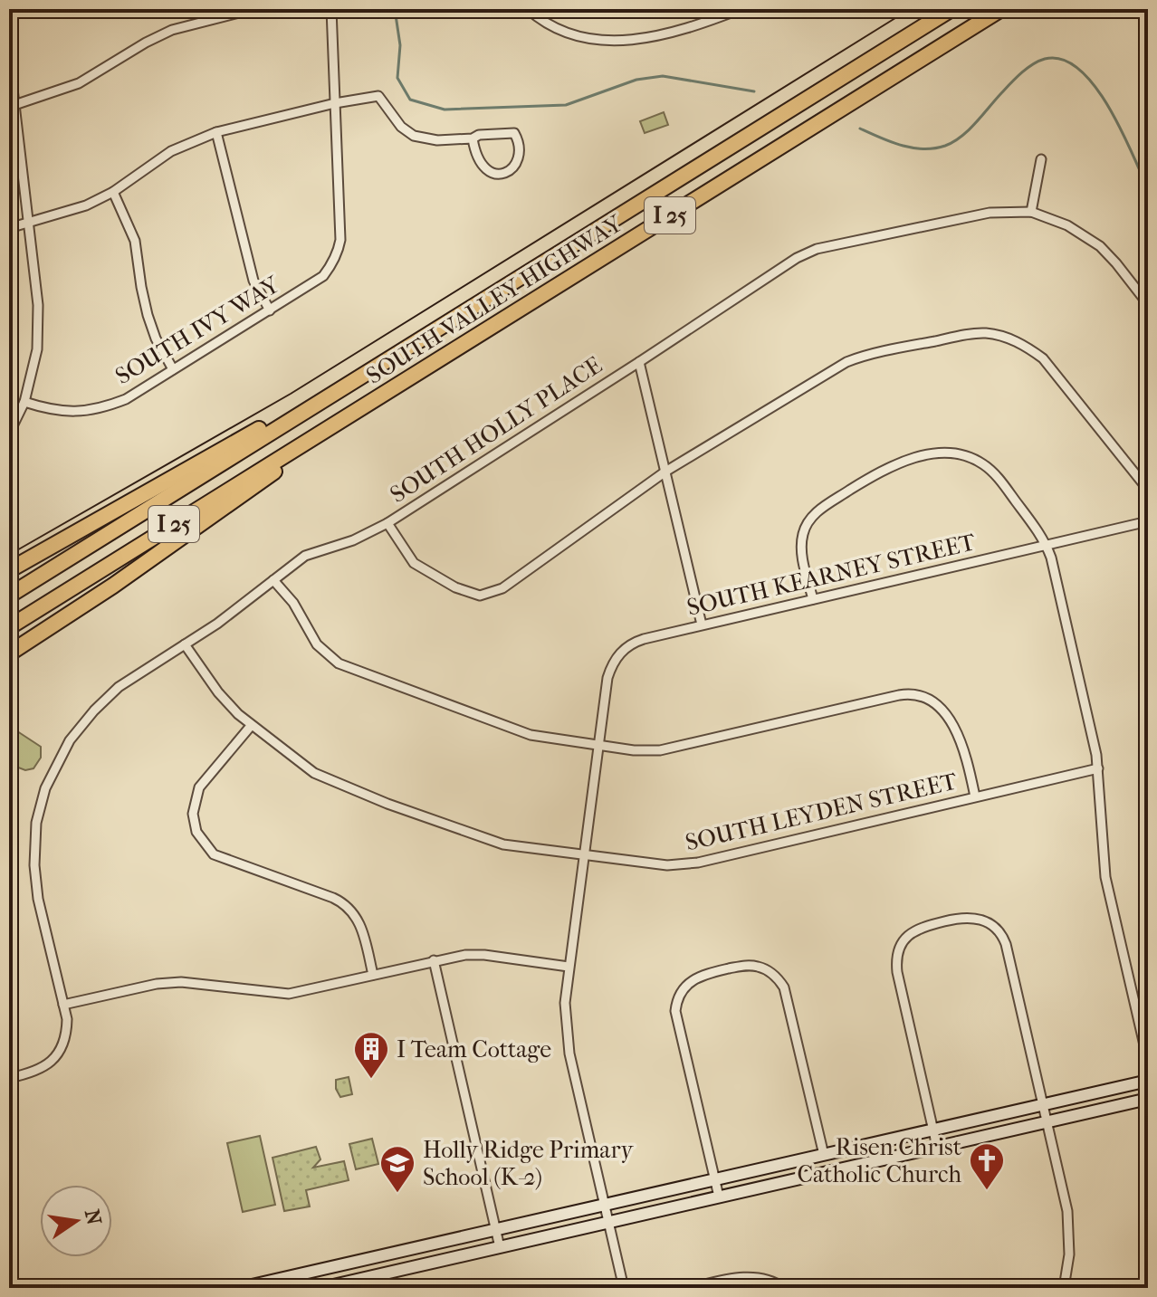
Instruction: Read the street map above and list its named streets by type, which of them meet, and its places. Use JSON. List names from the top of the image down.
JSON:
{
  "streets": {
    "highway": ["I 25", "SOUTH VALLEY HIGHWAY"],
    "street": [
      "SOUTH IVY WAY",
      "SOUTH HOLLY PLACE",
      "SOUTH KEARNEY STREET",
      "SOUTH LEYDEN STREET"
    ]
  },
  "crossings": [
    ["SOUTH HOLLY PLACE", "SOUTH LEYDEN STREET"],
    ["SOUTH KEARNEY STREET", "SOUTH LEYDEN STREET"]
  ],
  "places": {
    "building": ["I Team Cottage"],
    "church": ["Risen Christ Catholic Church"],
    "school or university": ["Holly Ridge Primary School (K-2)"]
  },
  "north": "right"
}
